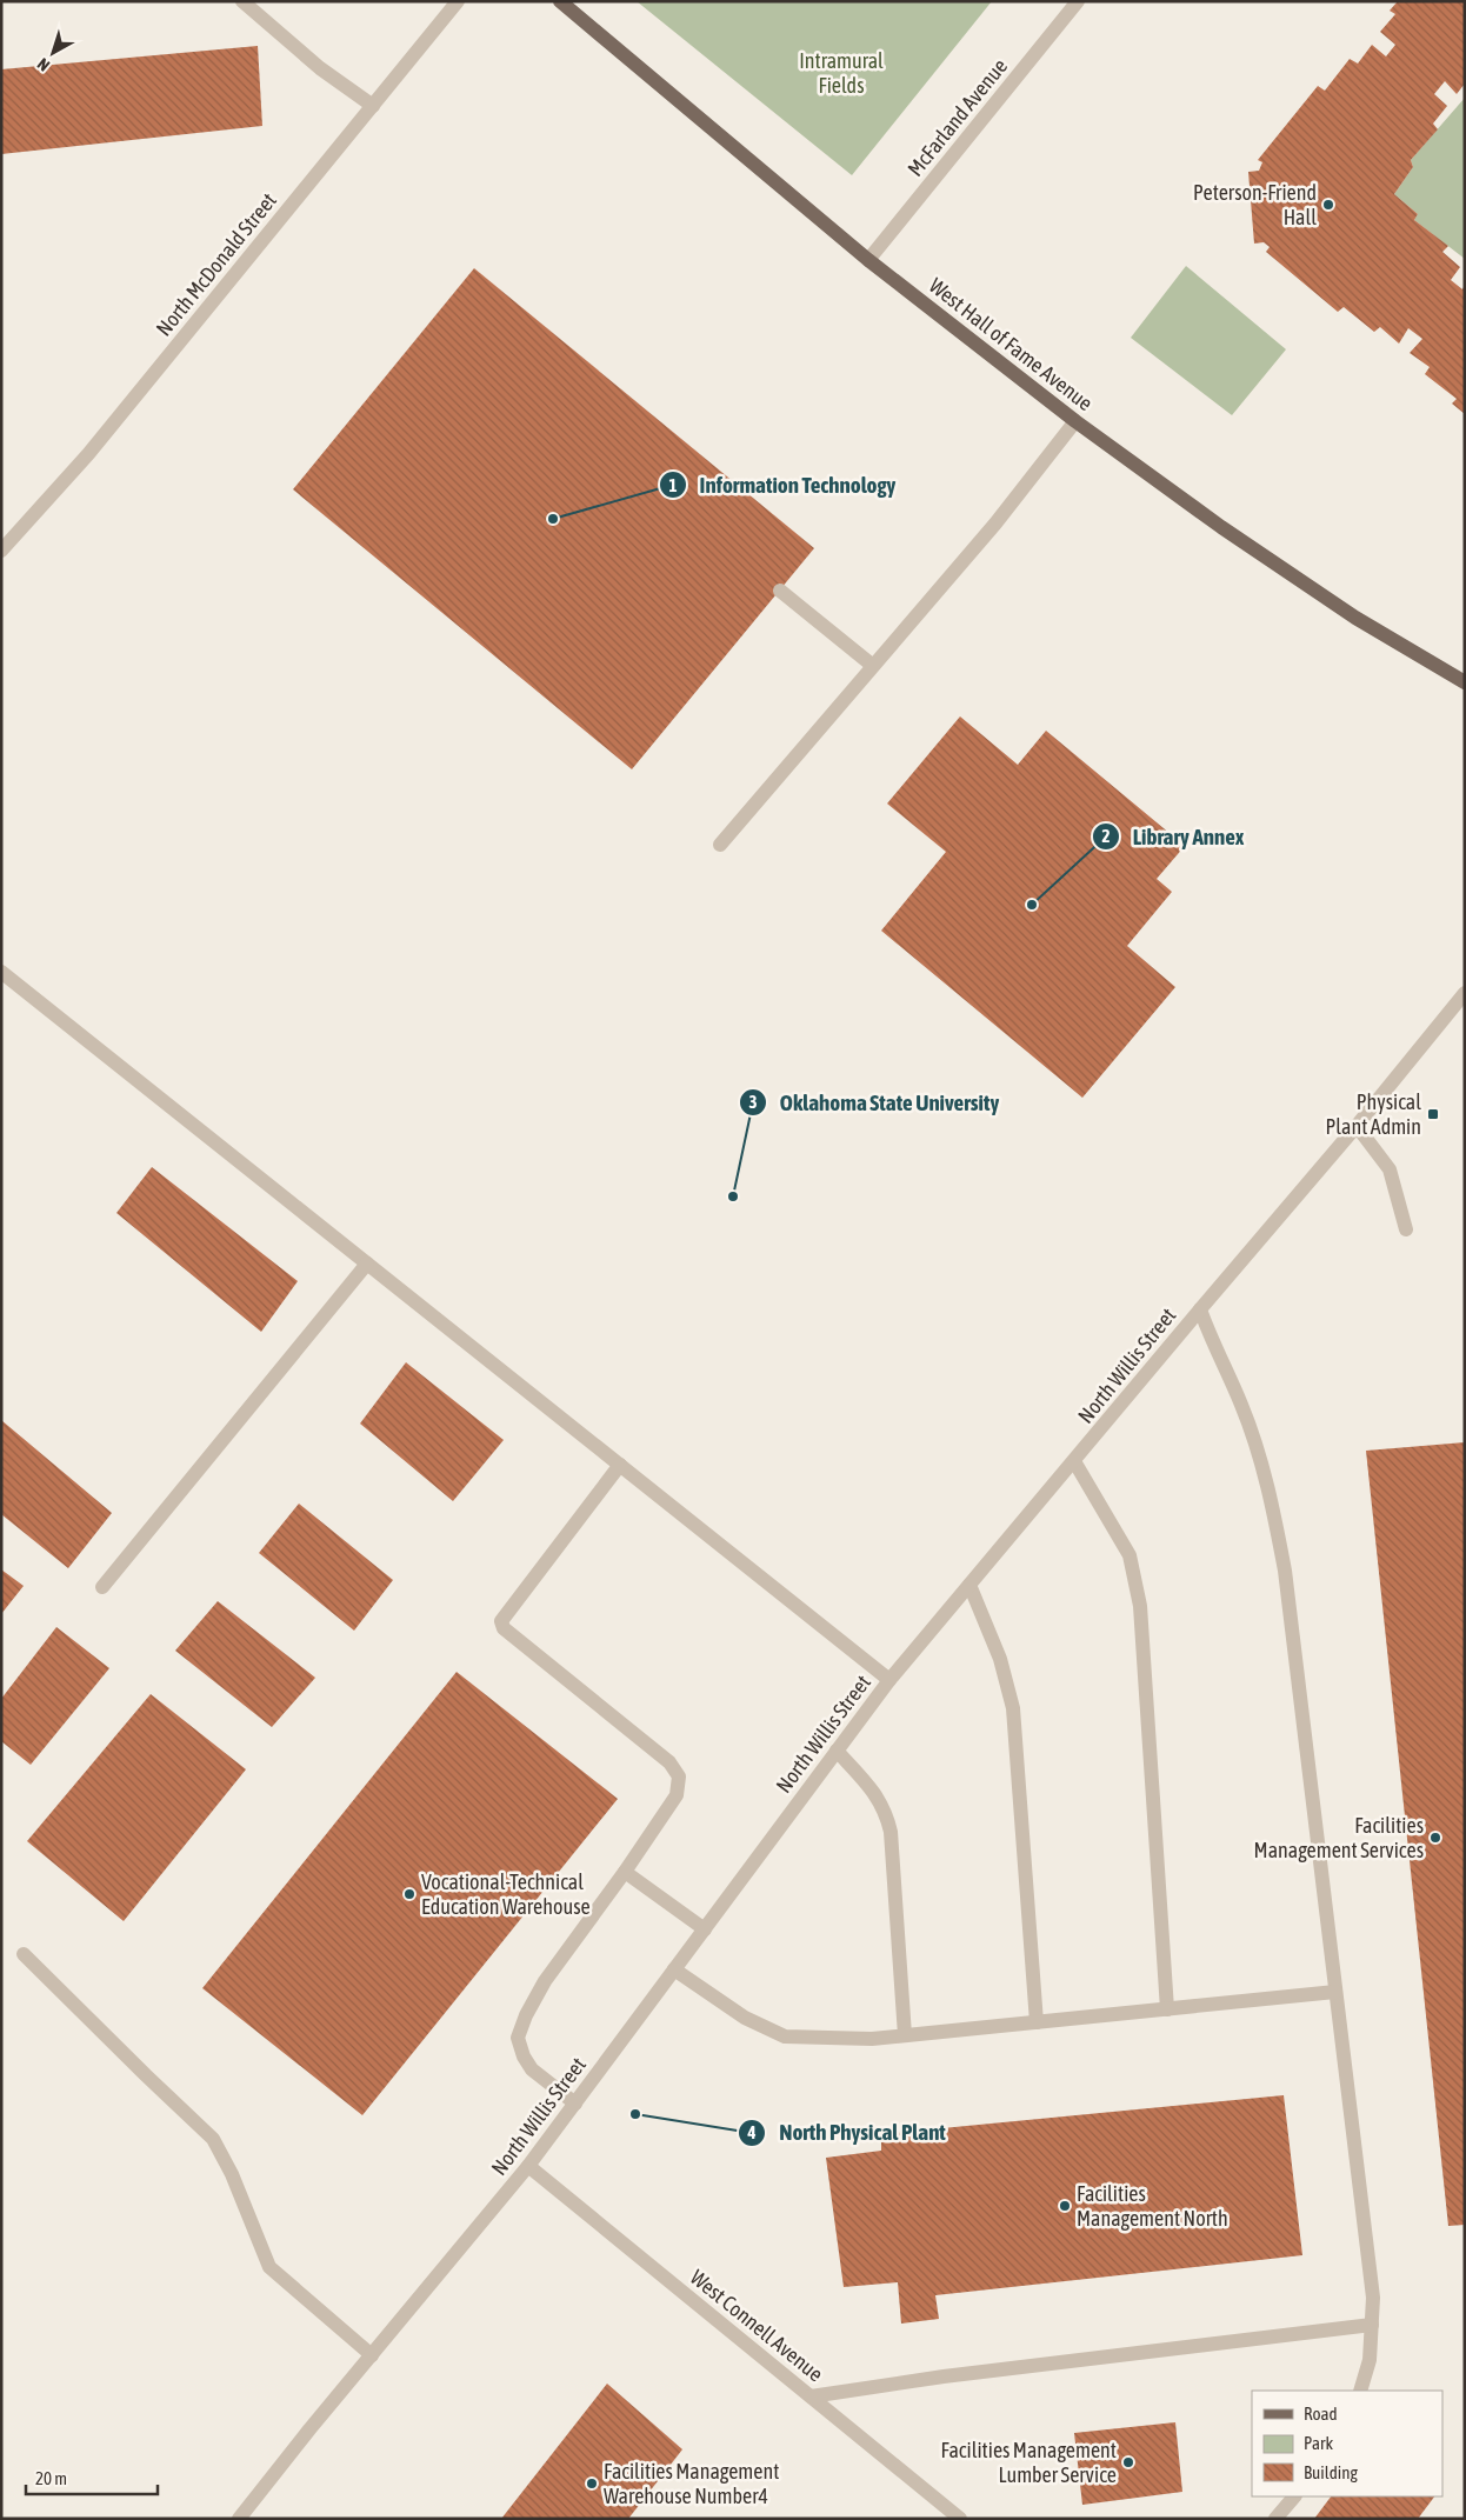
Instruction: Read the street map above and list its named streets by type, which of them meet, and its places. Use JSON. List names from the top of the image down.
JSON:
{
  "streets": {
    "main road": ["West Hall of Fame Avenue"],
    "street": [
      "McFarland Avenue",
      "North McDonald Street",
      "North Willis Street",
      "West Connell Avenue"
    ]
  },
  "crossings": [
    ["McFarland Avenue", "West Hall of Fame Avenue"],
    ["North Willis Street", "West Connell Avenue"]
  ],
  "parks": ["Intramural Fields"],
  "places": {
    "other": [
      "Peterson-Friend Hall",
      "Information Technology",
      "Library Annex",
      "Oklahoma State University",
      "Facilities Management Services",
      "Vocational-Technical Education Warehouse",
      "North Physical Plant",
      "Facilities Management North",
      "Facilities Management Lumber Service",
      "Facilities Management Warehouse Number4"
    ],
    "transit": ["Physical Plant Admin"]
  },
  "legend": ["Road", "Park", "Building"],
  "scale_bar": "20 m",
  "north": "bottom left"
}
